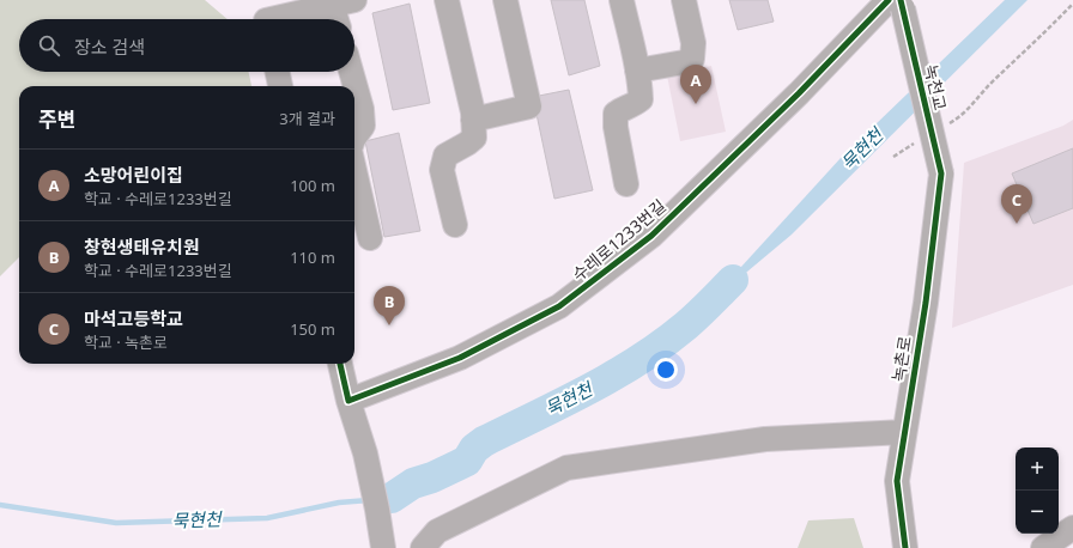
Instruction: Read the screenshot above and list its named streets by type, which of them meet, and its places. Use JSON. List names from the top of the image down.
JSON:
{
  "streets": {
    "street": ["녹천교", "수레로1233번길", "녹촌로"]
  },
  "crossings": [
    ["녹천교", "수레로1233번길"],
    ["녹천교", "녹촌로"]
  ],
  "water": ["묵현천"],
  "page": {
    "search": "장소 검색",
    "pins": ["A", "C", "B"],
    "heading": ["주변", "3개 결과"],
    "list": [
      {
        "mark": "A",
        "name": "소망어린이집",
        "note": "학교 · 수레로1233번길",
        "value": "100 m"
      },
      {
        "mark": "B",
        "name": "창현생태유치원",
        "note": "학교 · 수레로1233번길",
        "value": "110 m"
      },
      {
        "mark": "C",
        "name": "마석고등학교",
        "note": "학교 · 녹촌로",
        "value": "150 m"
      }
    ],
    "map_buttons": ["+", "−"]
  }
}
